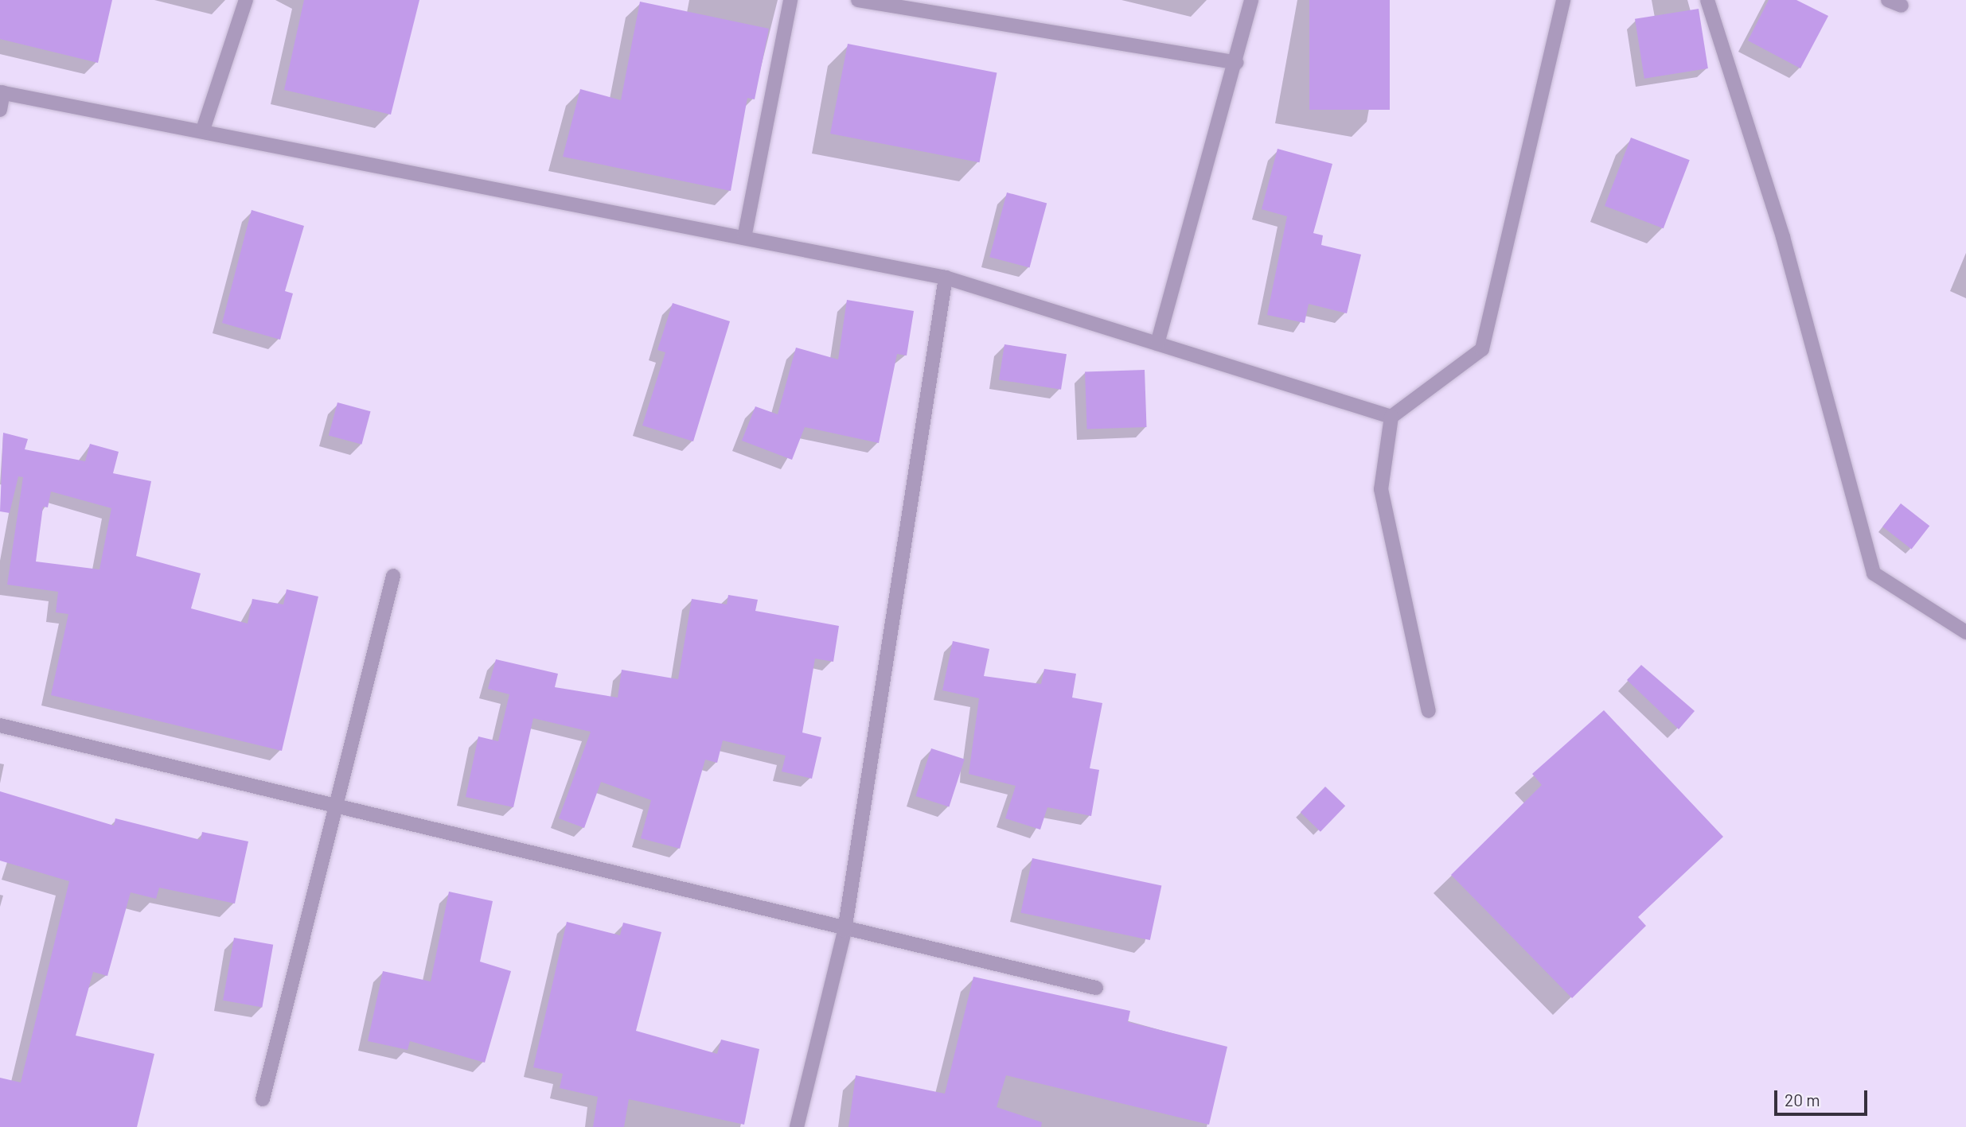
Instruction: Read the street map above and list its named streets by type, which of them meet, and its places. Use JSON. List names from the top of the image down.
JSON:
{
  "scale_bar": "20 m"
}
